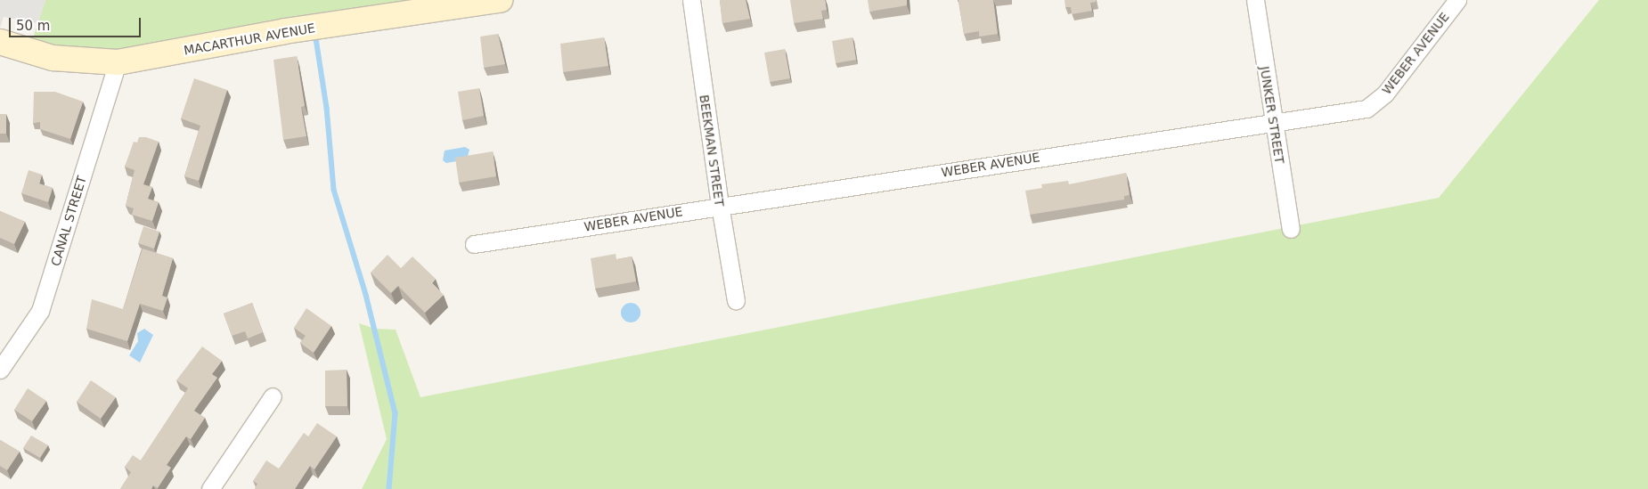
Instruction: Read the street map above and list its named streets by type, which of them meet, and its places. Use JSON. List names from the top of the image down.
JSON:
{
  "streets": {
    "street": [
      "MACARTHUR AVENUE",
      "WEBER AVENUE",
      "JUNKER STREET",
      "BEEKMAN STREET",
      "CANAL STREET"
    ]
  },
  "crossings": [
    ["MACARTHUR AVENUE", "CANAL STREET"],
    ["WEBER AVENUE", "JUNKER STREET"],
    ["WEBER AVENUE", "BEEKMAN STREET"]
  ],
  "scale_bar": "50 m"
}
